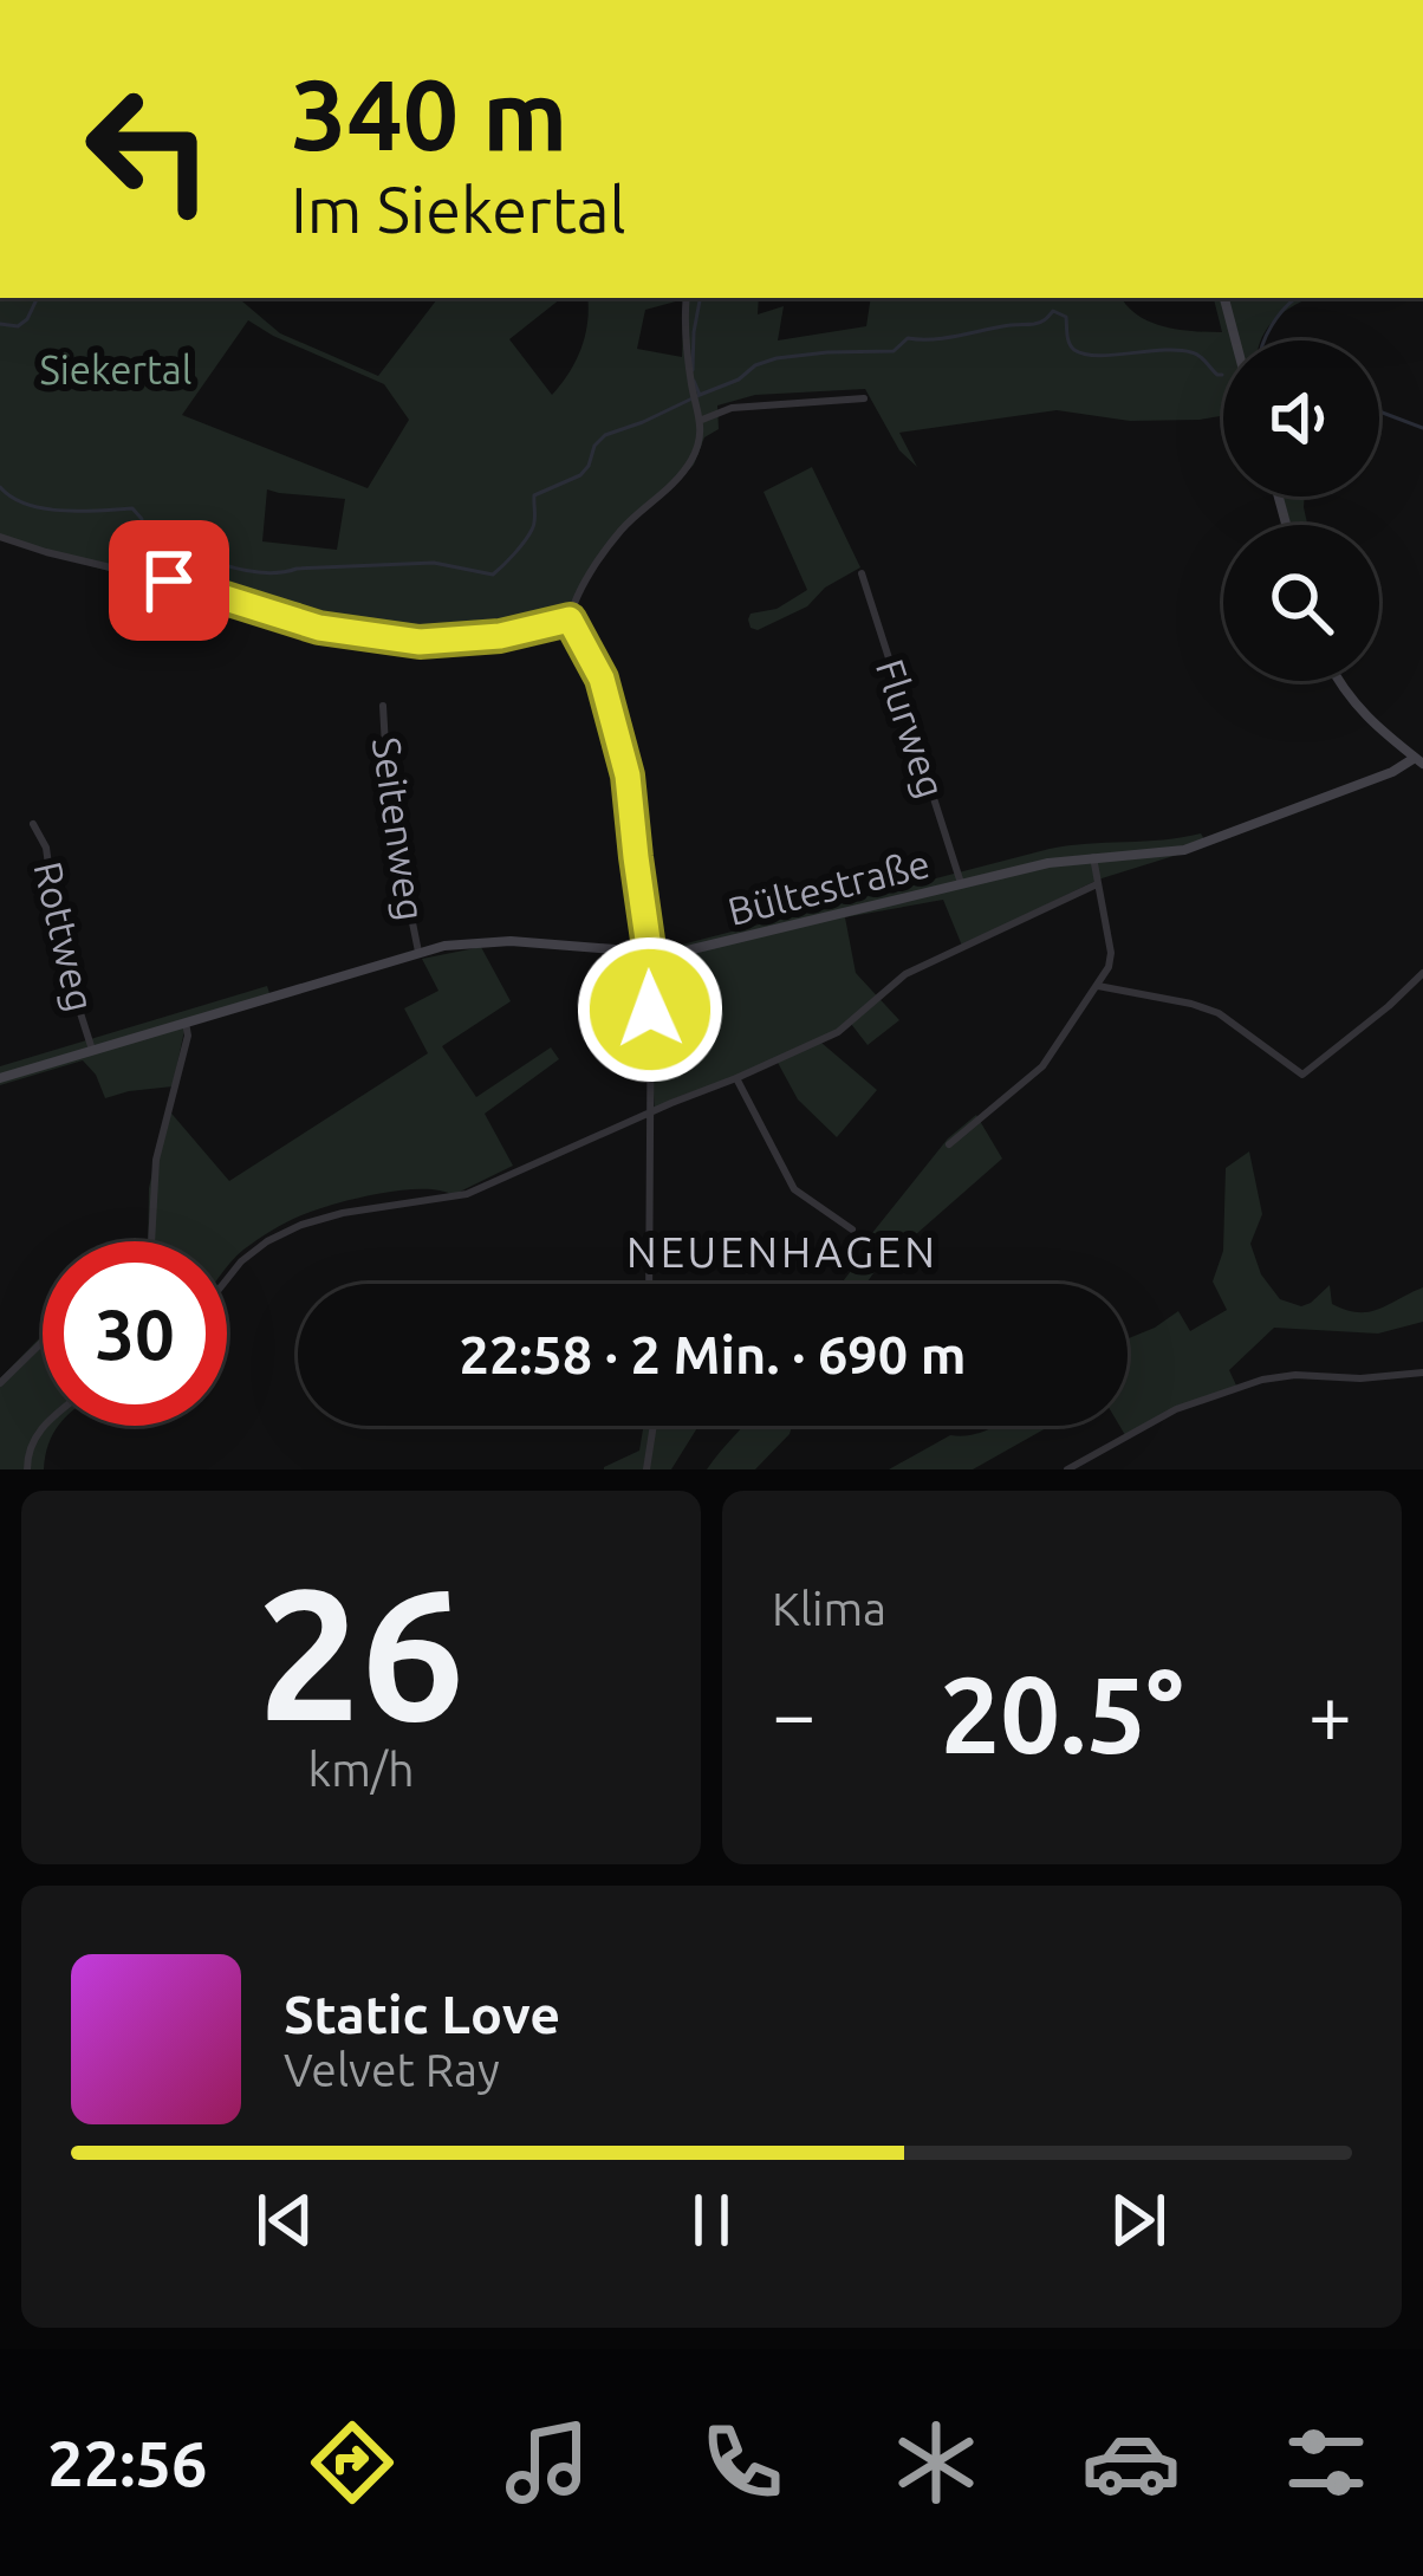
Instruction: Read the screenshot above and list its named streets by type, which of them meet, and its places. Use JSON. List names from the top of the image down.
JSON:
{
  "streets": {
    "street": [
      "Flurweg",
      "Seitenweg",
      "Bültestraße",
      "Rottweg"
    ]
  },
  "crossings": [
    ["Flurweg", "Bültestraße"],
    ["Seitenweg", "Bültestraße"],
    ["Bültestraße", "Rottweg"]
  ],
  "districts": ["NEUENHAGEN"],
  "parks": ["Siekertal"],
  "page": {
    "turn": ["340 m", "Im Siekertal"],
    "limit": "30",
    "trip": "22:58 · 2 Min. · 690 m",
    "tile": [
      ["26", "km/h"],
      "Klima"
    ],
    "heat": ["−", "20.5°", "+"],
    "song": ["Static Love", "Velvet Ray"],
    "tabs": "22:56"
  }
}
